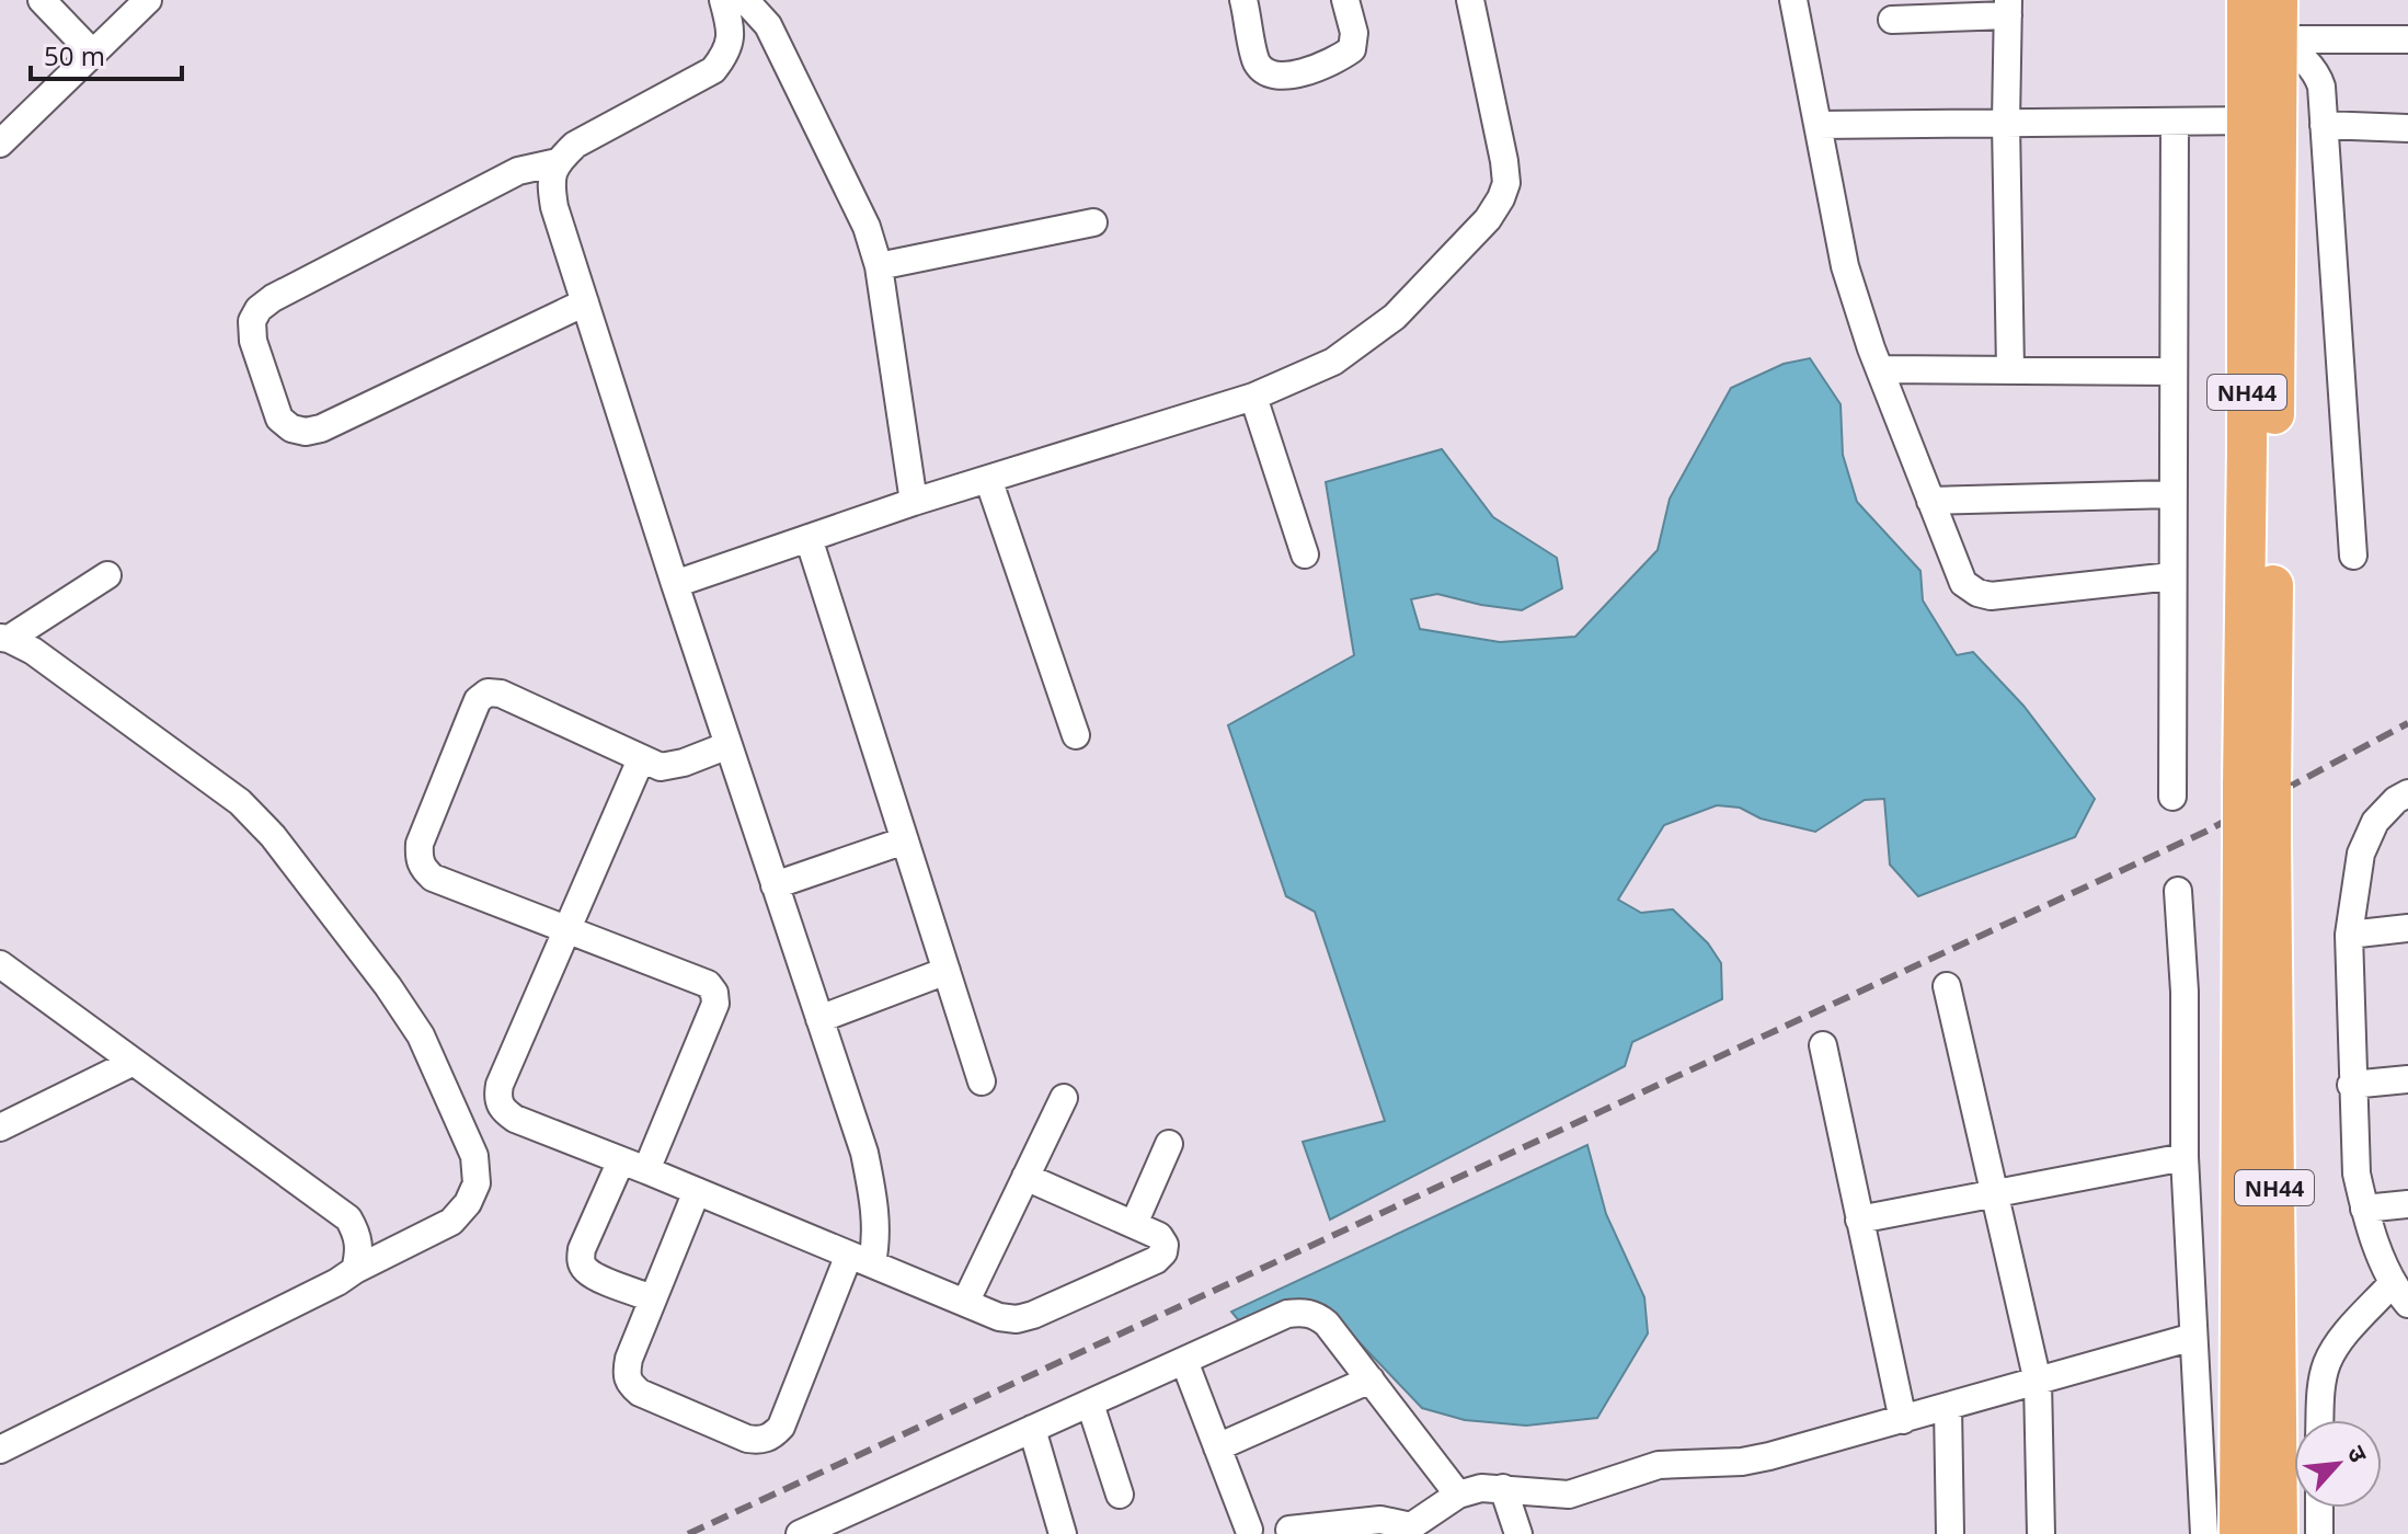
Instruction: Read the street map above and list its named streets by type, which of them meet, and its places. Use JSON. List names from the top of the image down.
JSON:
{
  "streets": {
    "highway": ["NH44"]
  },
  "scale_bar": "50 m",
  "north": "top right"
}
